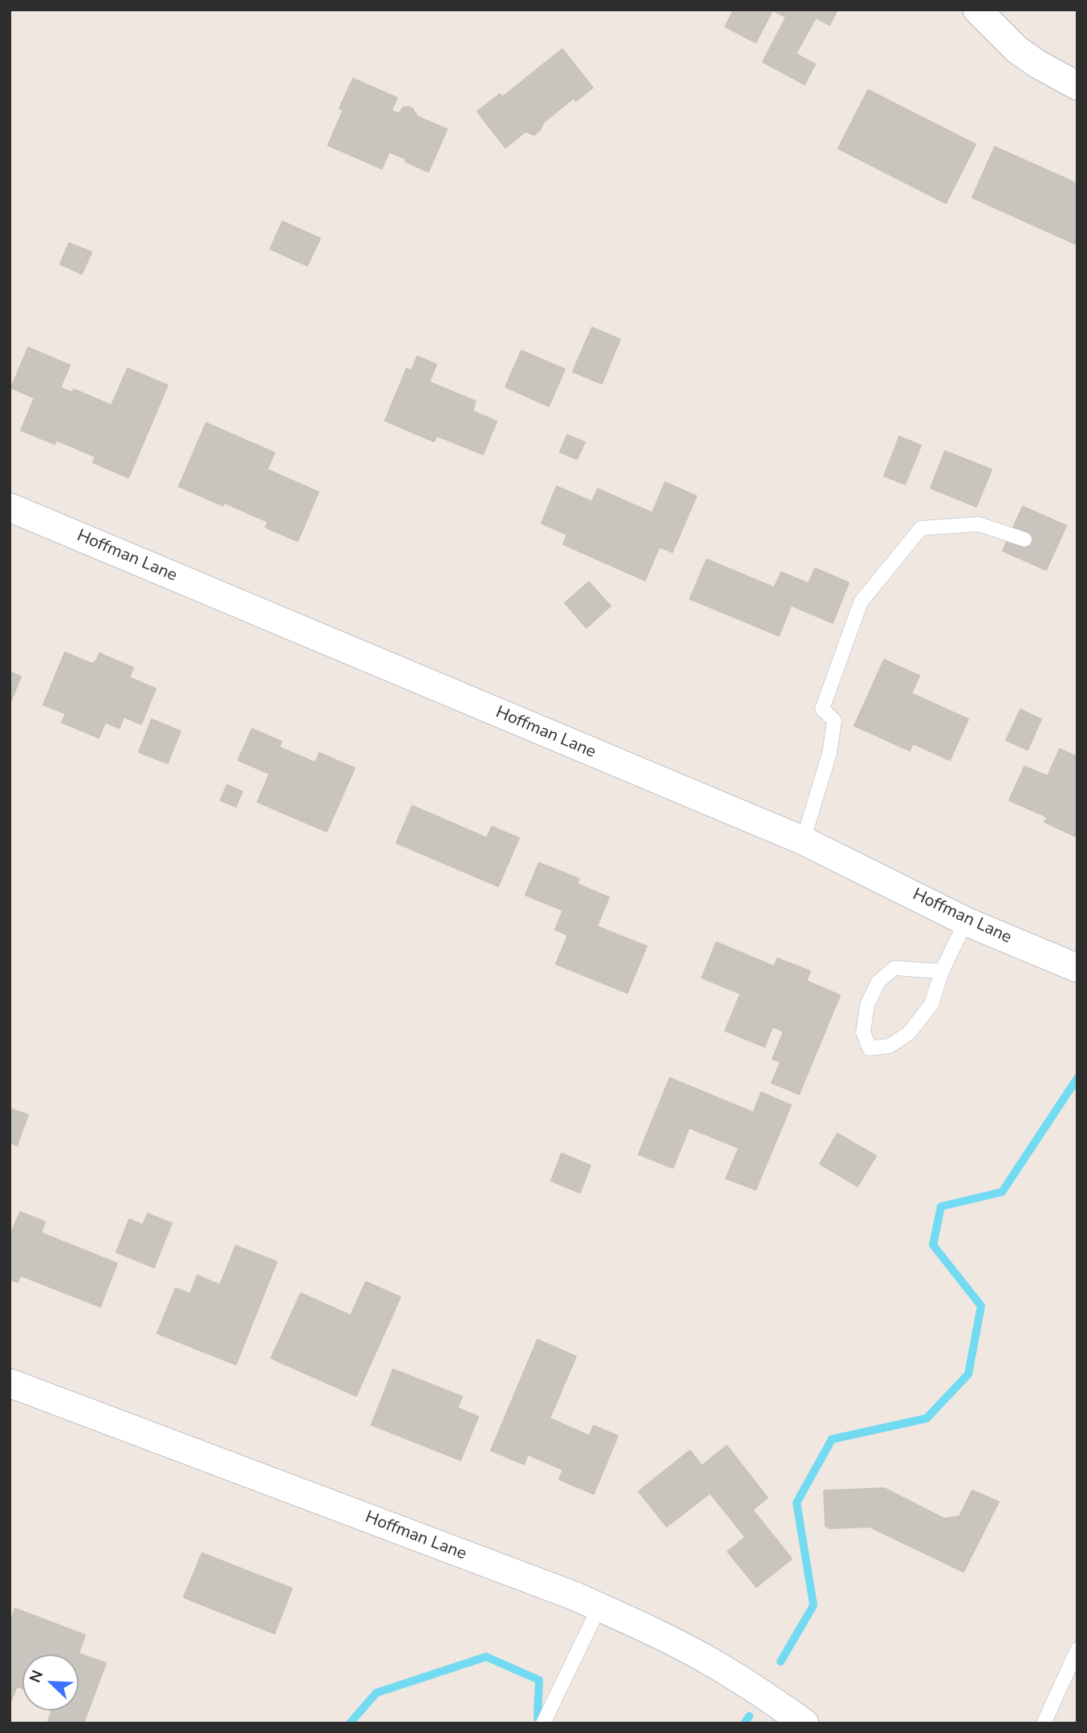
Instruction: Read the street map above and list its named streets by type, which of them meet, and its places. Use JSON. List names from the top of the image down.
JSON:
{
  "streets": {
    "street": ["Hoffman Lane"]
  },
  "north": "top left"
}
